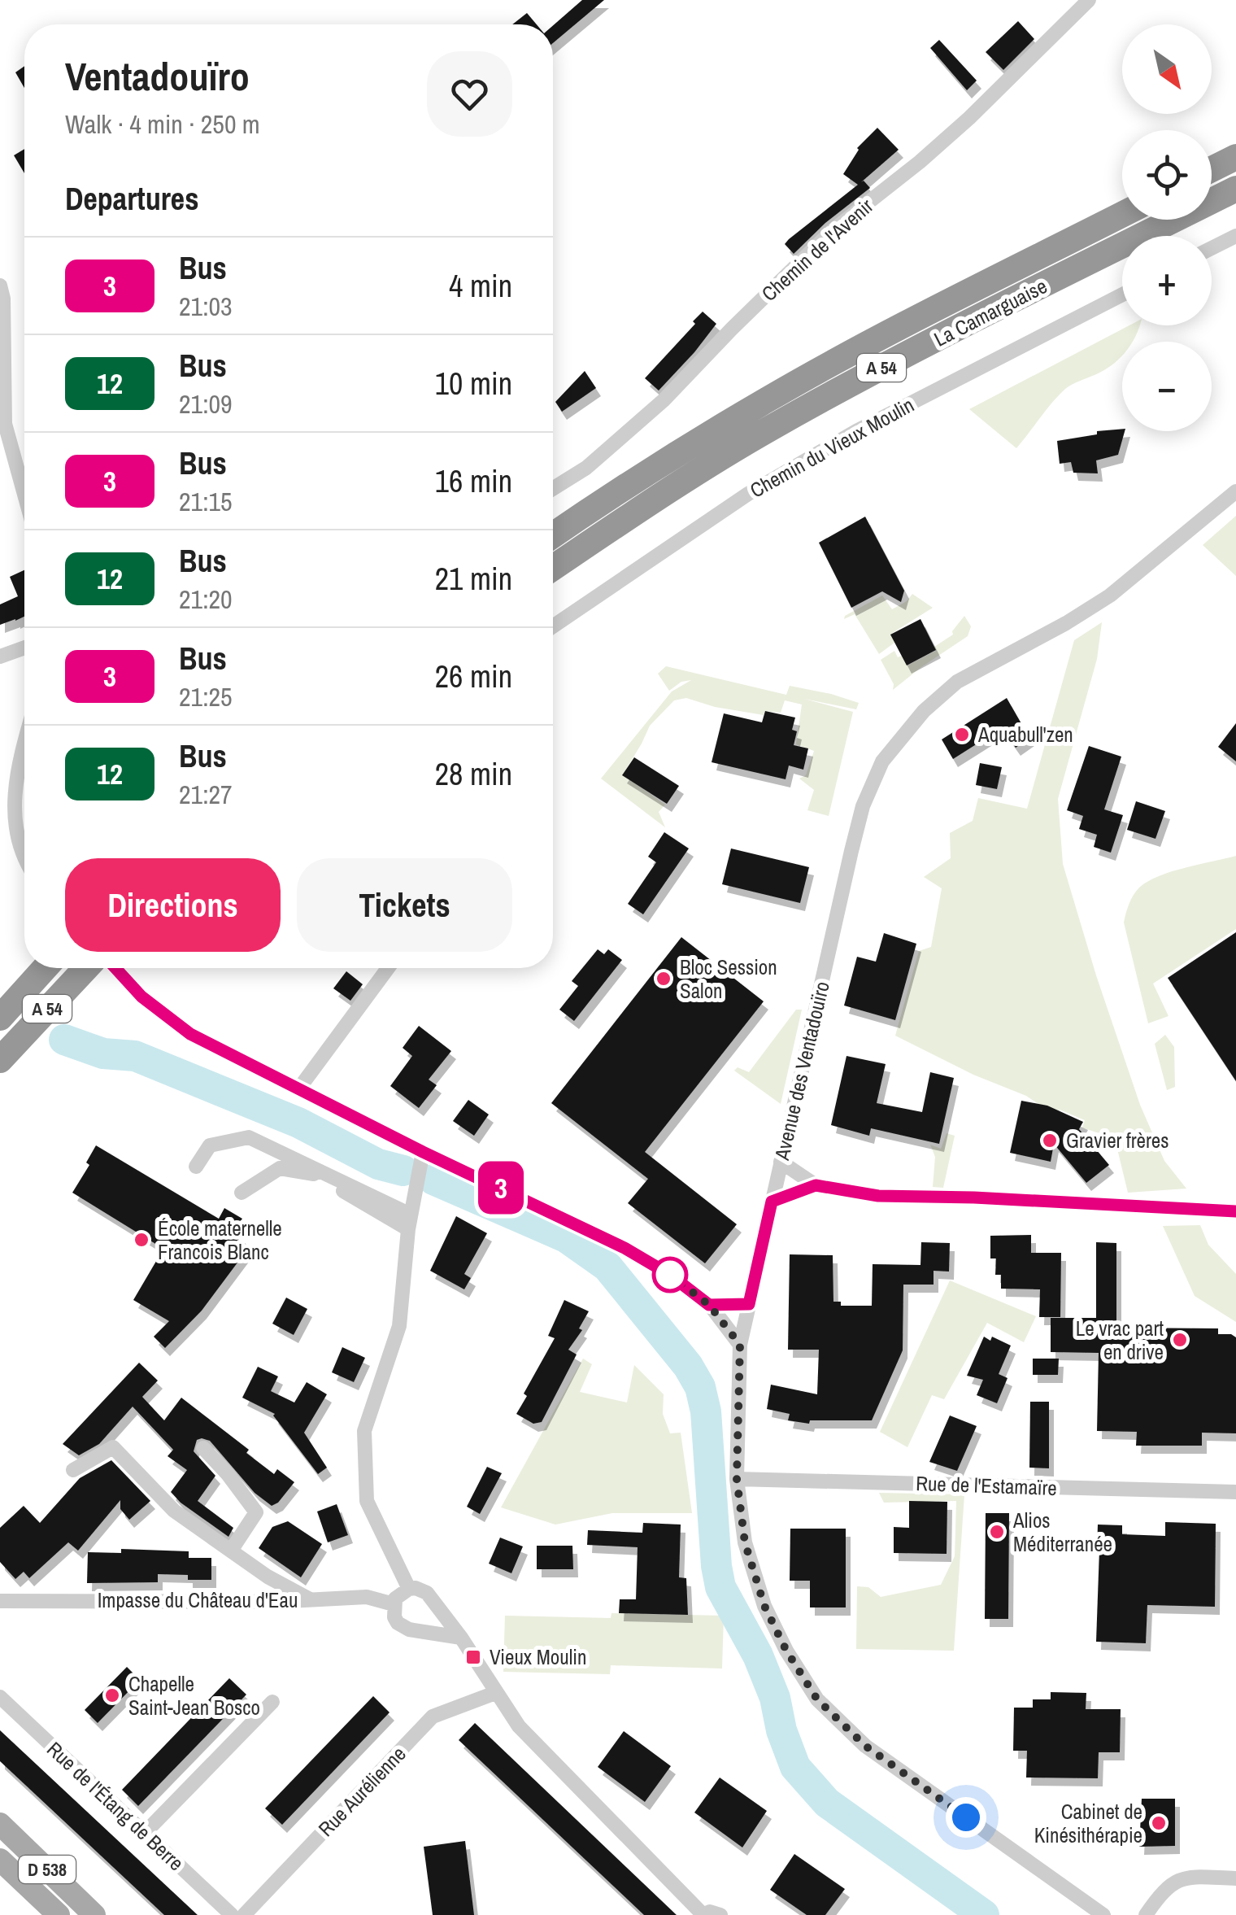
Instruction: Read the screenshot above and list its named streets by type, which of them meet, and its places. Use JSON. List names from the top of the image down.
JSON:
{
  "streets": {
    "highway": ["La Camarguaise", "A 54"],
    "main road": ["D 538"],
    "street": [
      "Chemin de l'Avenir",
      "Chemin du Vieux Moulin",
      "Avenue des Ventadouïro",
      "Rue de l'Estamaïre",
      "Impasse du Château d'Eau",
      "Rue Aurélienne",
      "Rue de l'Étang de Berre"
    ]
  },
  "crossings": [
    ["Avenue des Ventadouïro", "Rue de l'Estamaïre"]
  ],
  "places": {
    "other": [
      "Aquabull'zen",
      "Bloc Session Salon",
      "Gravier frères",
      "École maternelle Francois Blanc",
      "Le vrac part en drive",
      "Alios Méditerranée",
      "Chapelle Saint-Jean Bosco",
      "Cabinet de Kinésithérapie"
    ],
    "transit": ["Vieux Moulin"]
  },
  "lines": ["bus line 3"],
  "north": "bottom right",
  "page": {
    "on_map": "3",
    "map_buttons": ["+", "−"],
    "heading": [
      ["Ventadouïro", "Walk · 4 min · 250 m"],
      "Departures"
    ],
    "list": [
      {
        "mark": "3",
        "name": "Bus",
        "note": "21:03",
        "value": "4 min"
      },
      {
        "mark": "12",
        "name": "Bus",
        "note": "21:09",
        "value": "10 min"
      },
      {
        "mark": "3",
        "name": "Bus",
        "note": "21:15",
        "value": "16 min"
      },
      {
        "mark": "12",
        "name": "Bus",
        "note": "21:20",
        "value": "21 min"
      },
      {
        "mark": "3",
        "name": "Bus",
        "note": "21:25",
        "value": "26 min"
      },
      {
        "mark": "12",
        "name": "Bus",
        "note": "21:27",
        "value": "28 min"
      }
    ],
    "buttons": ["Directions", "Tickets"]
  }
}
